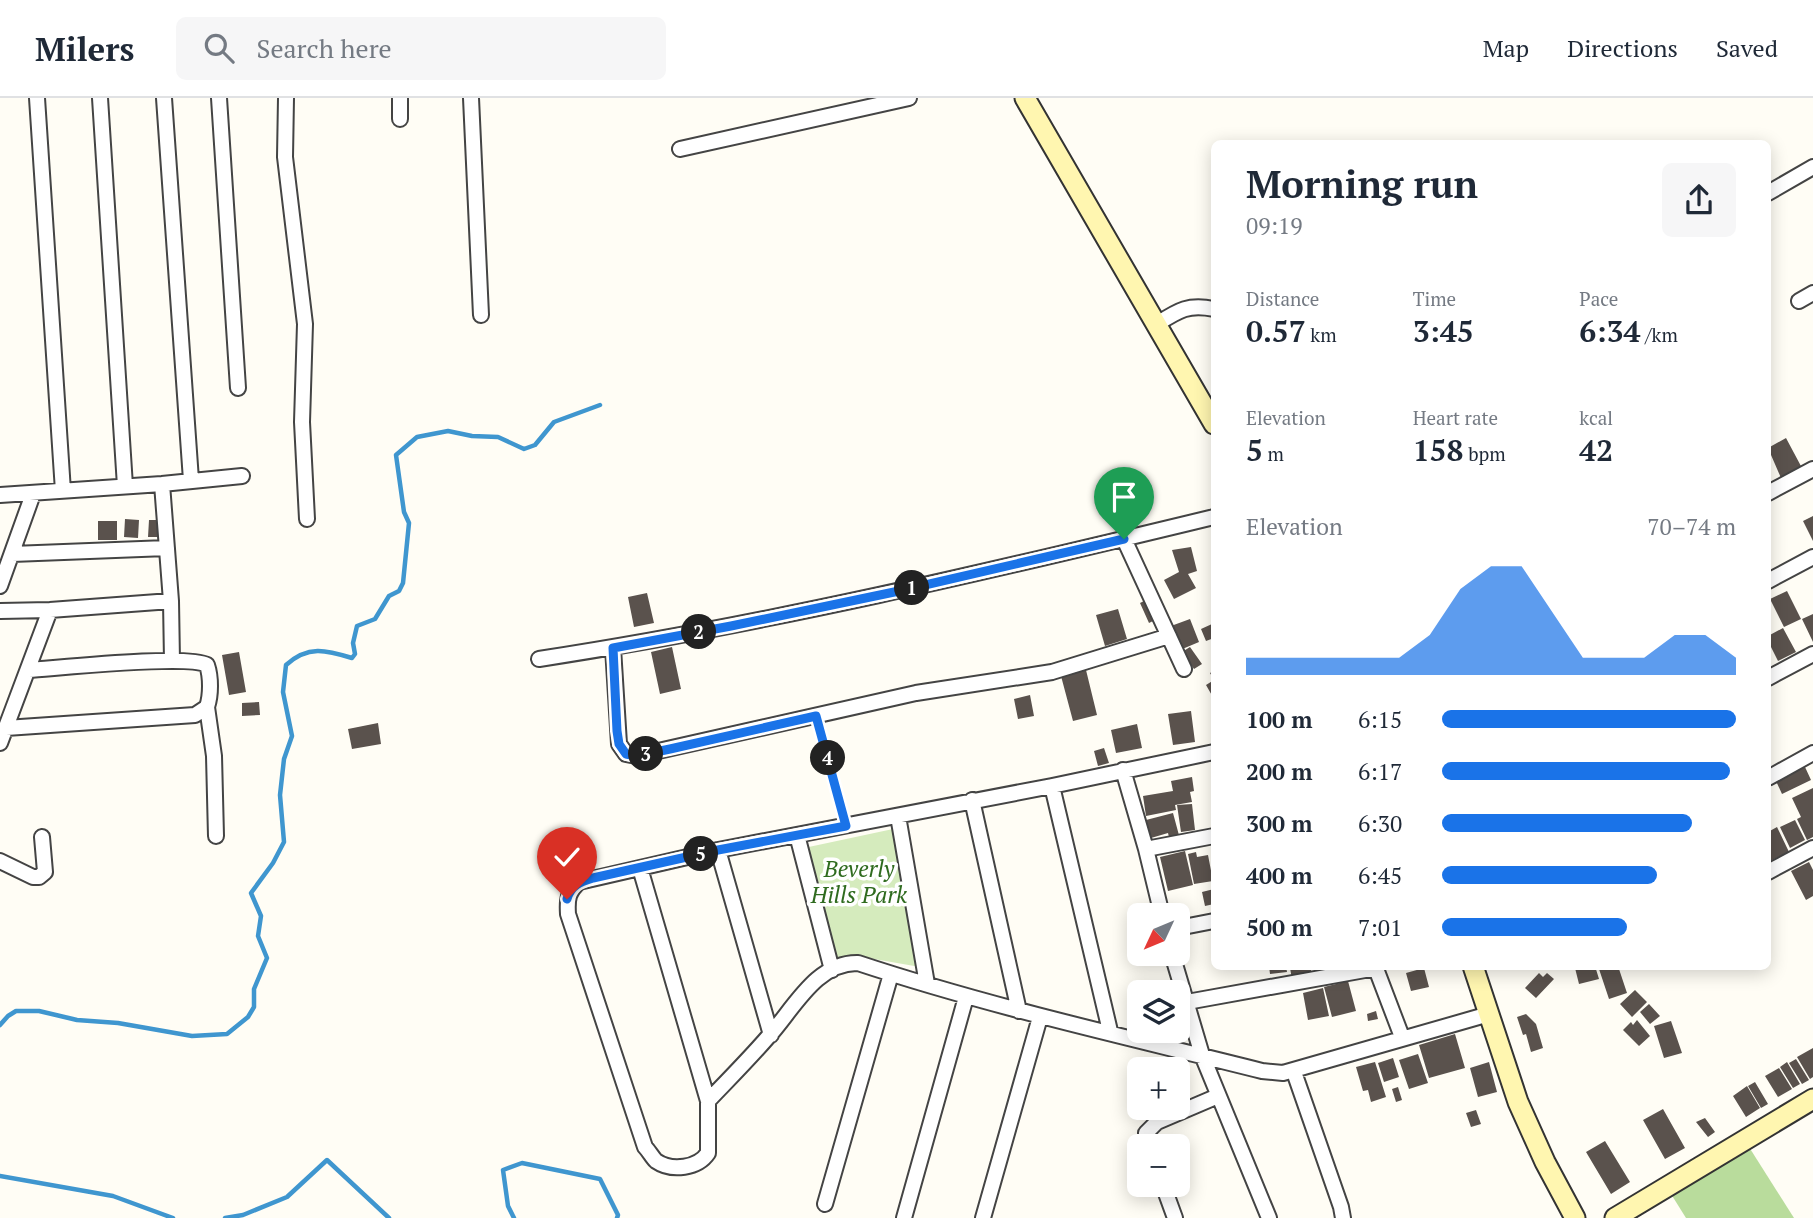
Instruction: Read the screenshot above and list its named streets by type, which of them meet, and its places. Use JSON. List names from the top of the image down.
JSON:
{
  "parks": ["Beverly Hills Park"],
  "north": "bottom left",
  "page": {
    "header": "Milers",
    "search": "Search here",
    "nav": ["Map", "Directions", "Saved"],
    "heading": ["Morning run", "09:19"],
    "stats": [
      ["Distance", "0.57 km"],
      ["Time", "3:45"],
      ["Pace", "6:34 /km"],
      ["Elevation", "5 m"],
      ["Heart rate", "158 bpm"],
      ["kcal", "42"]
    ],
    "chart": ["Elevation", "70–74 m"],
    "pins": [
      "1",
      "2",
      "3",
      "4",
      "5"
    ],
    "list": [
      {
        "name": "100 m",
        "note": "6:15"
      },
      {
        "name": "200 m",
        "note": "6:17"
      },
      {
        "name": "300 m",
        "note": "6:30"
      },
      {
        "name": "400 m",
        "note": "6:45"
      },
      {
        "name": "500 m",
        "note": "7:01"
      }
    ],
    "map_buttons": ["+", "−"]
  }
}
